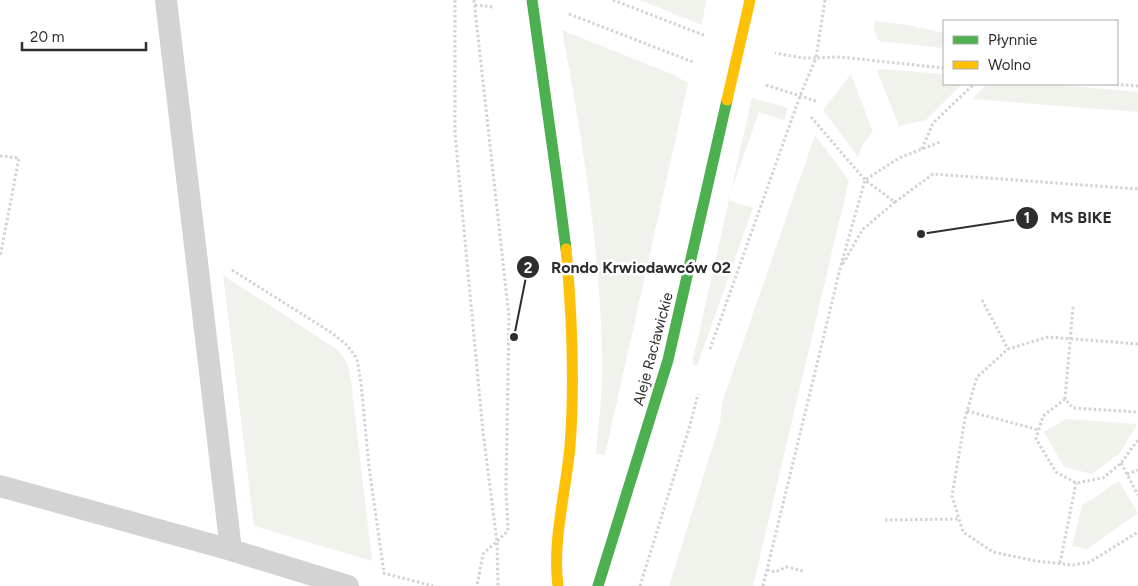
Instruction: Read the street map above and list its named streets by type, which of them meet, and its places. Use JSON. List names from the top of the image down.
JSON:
{
  "streets": {
    "street": ["Aleje Racławickie"]
  },
  "places": ["MS BIKE", "Rondo Krwiodawców 02"],
  "legend": ["Płynnie", "Wolno"],
  "scale_bar": "20 m"
}
